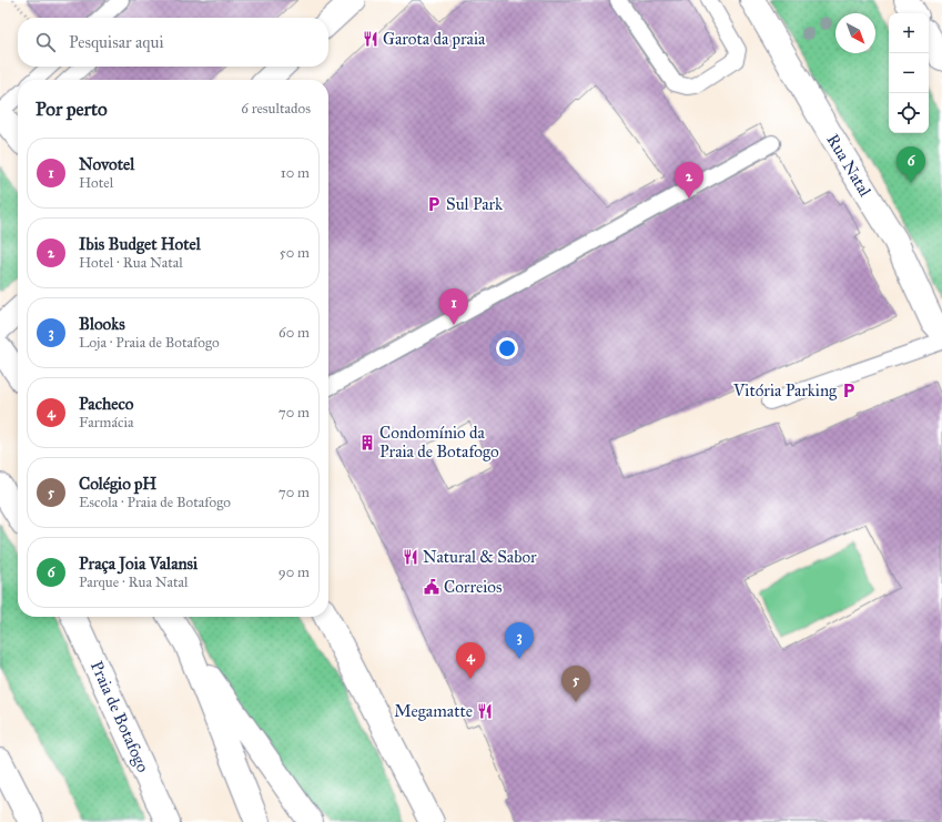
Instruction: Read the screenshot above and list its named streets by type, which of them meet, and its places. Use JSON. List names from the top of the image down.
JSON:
{
  "streets": {
    "main road": ["Rua Natal", "Praia de Botafogo"]
  },
  "places": {
    "restaurant": ["Garota da praia", "Natural & Sabor", "Megamatte"],
    "parking": ["Sul Park", "Vitória Parking"],
    "building": ["Condomínio da Praia de Botafogo"],
    "public building": ["Correios"]
  },
  "north": "bottom right",
  "page": {
    "map_buttons": ["+", "−"],
    "search": "Pesquisar aqui",
    "heading": ["Por perto", "6 resultados"],
    "list": [
      {
        "mark": "1",
        "name": "Novotel",
        "note": "Hotel",
        "value": "10 m"
      },
      {
        "mark": "2",
        "name": "Ibis Budget Hotel",
        "note": "Hotel · Rua Natal",
        "value": "50 m"
      },
      {
        "mark": "3",
        "name": "Blooks",
        "note": "Loja · Praia de Botafogo",
        "value": "60 m"
      },
      {
        "mark": "4",
        "name": "Pacheco",
        "note": "Farmácia",
        "value": "70 m"
      },
      {
        "mark": "5",
        "name": "Colégio pH",
        "note": "Escola · Praia de Botafogo",
        "value": "70 m"
      },
      {
        "mark": "6",
        "name": "Praça Joia Valansi",
        "note": "Parque · Rua Natal",
        "value": "90 m"
      }
    ],
    "pins": [
      "6",
      "2",
      "1",
      "3",
      "4",
      "5"
    ]
  }
}
